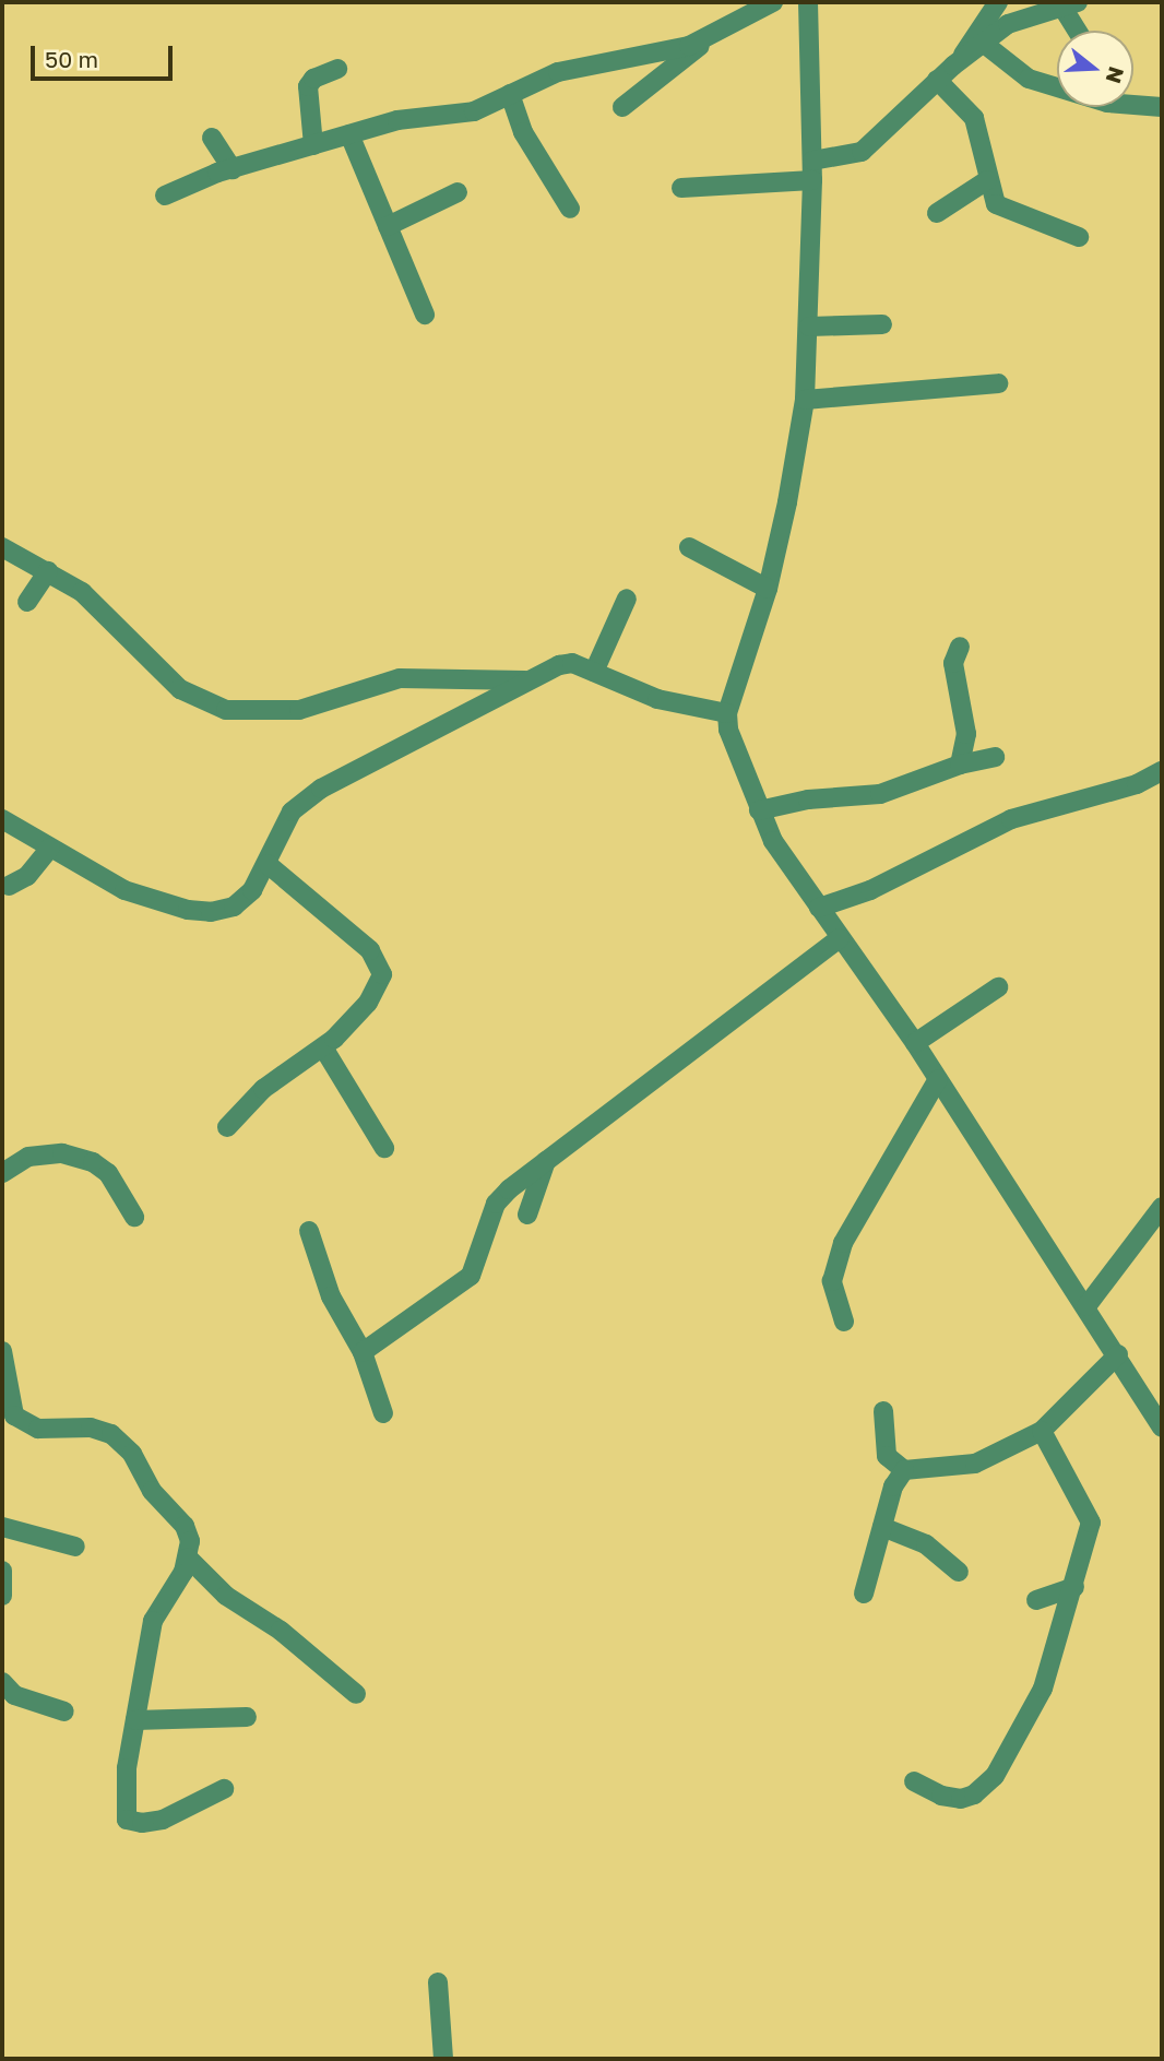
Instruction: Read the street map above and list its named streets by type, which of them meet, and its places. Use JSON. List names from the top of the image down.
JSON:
{
  "scale_bar": "50 m",
  "north": "right"
}
